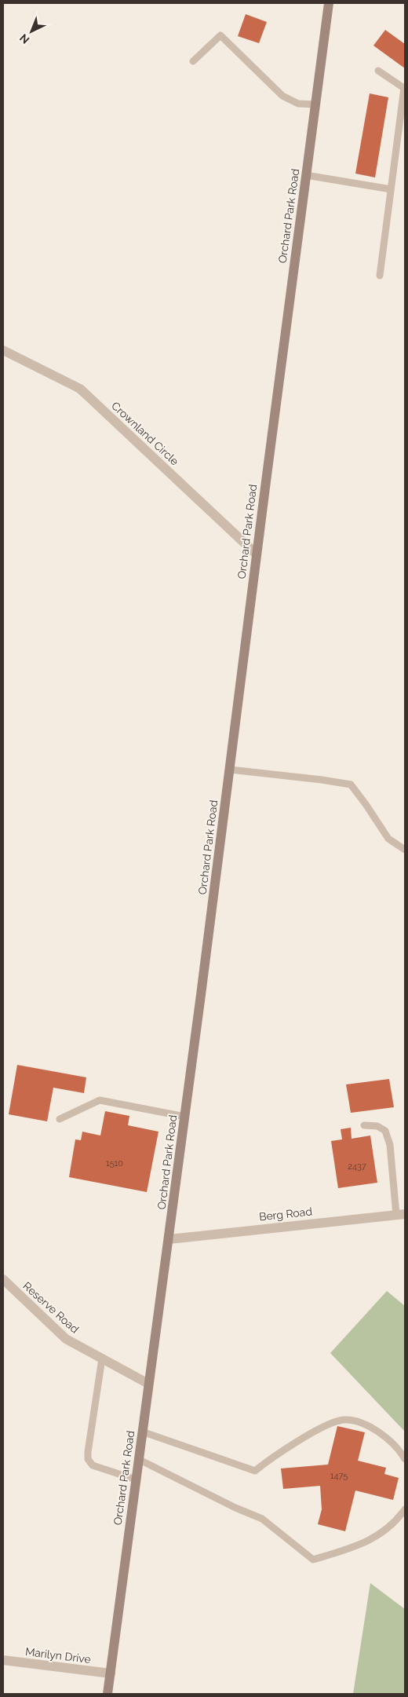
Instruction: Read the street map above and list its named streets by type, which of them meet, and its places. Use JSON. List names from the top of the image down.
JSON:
{
  "streets": {
    "main road": ["Orchard Park Road"],
    "street": [
      "Crownland Circle",
      "Berg Road",
      "Reserve Road",
      "Marilyn Drive"
    ]
  },
  "crossings": [
    ["Orchard Park Road", "Crownland Circle"],
    ["Orchard Park Road", "Berg Road"],
    ["Orchard Park Road", "Reserve Road"],
    ["Orchard Park Road", "Marilyn Drive"]
  ],
  "house_numbers": ["1510", "2437", "1475"],
  "north": "bottom left"
}
